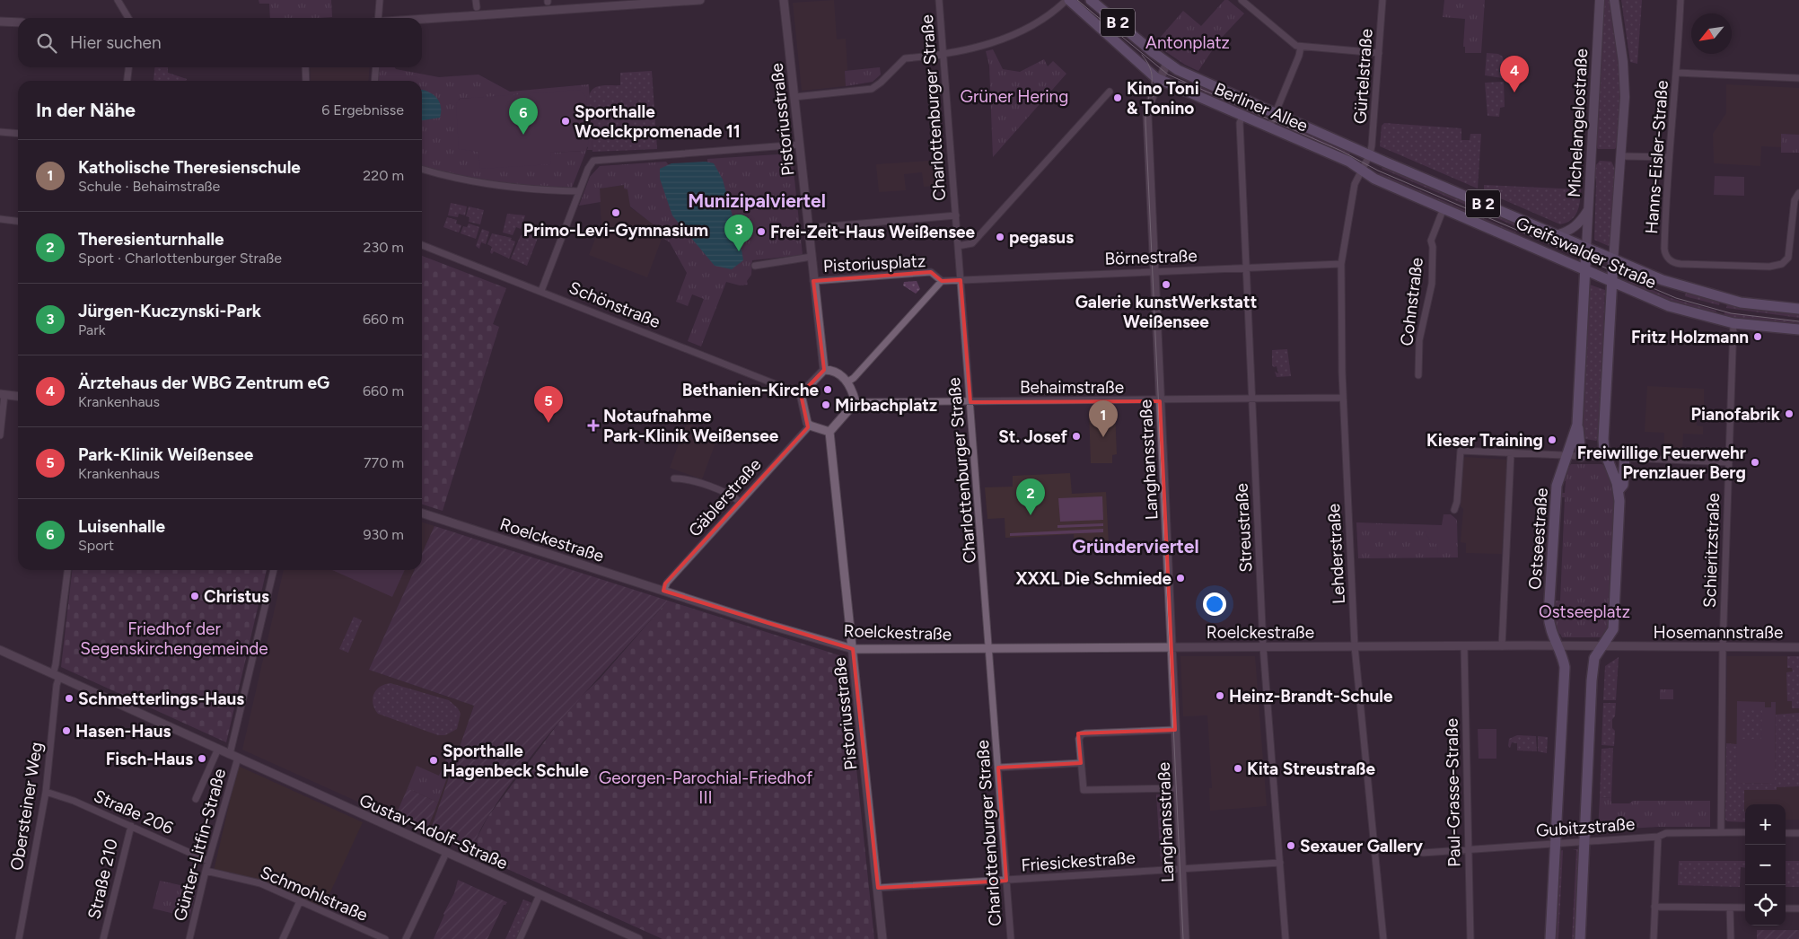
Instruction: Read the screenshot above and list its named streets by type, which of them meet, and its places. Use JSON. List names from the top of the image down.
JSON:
{
  "streets": {
    "main road": [
      "B 2",
      "Berliner Allee",
      "Michelangelostraße",
      "Greifswalder Straße",
      "Ostseestraße"
    ],
    "street": [
      "Gürtelstraße",
      "Charlottenburger Straße",
      "Pistoriusstraße",
      "Hanns-Eisler-Straße",
      "Börnestraße",
      "Pistoriusplatz",
      "Cohnstraße",
      "Schönstraße",
      "Behaimstraße",
      "Langhansstraße",
      "Gäblerstraße",
      "Streustraße",
      "Roelckestraße",
      "Schieritzstraße",
      "Lehderstraße",
      "Hosemannstraße",
      "Paul-Grasse-Straße",
      "Obersteiner Weg",
      "Straße 206",
      "Gubitzstraße",
      "Gustav-Adolf-Straße",
      "Günter-Litfin-Straße",
      "Friesickestraße",
      "Straße 210",
      "Schmohlstraße"
    ]
  },
  "crossings": [
    ["Gürtelstraße", "Berliner Allee"],
    ["Gürtelstraße", "Greifswalder Straße"],
    ["Berliner Allee", "Greifswalder Straße"],
    ["Berliner Allee", "Langhansstraße"],
    ["Berliner Allee", "Streustraße"],
    ["Berliner Allee", "Lehderstraße"],
    ["Charlottenburger Straße", "Börnestraße"],
    ["Charlottenburger Straße", "Pistoriusplatz"],
    ["Charlottenburger Straße", "Behaimstraße"],
    ["Charlottenburger Straße", "Roelckestraße"],
    ["Charlottenburger Straße", "Friesickestraße"],
    ["Pistoriusstraße", "Pistoriusplatz"],
    ["Pistoriusstraße", "Schönstraße"],
    ["Pistoriusstraße", "Behaimstraße"],
    ["Pistoriusstraße", "Gäblerstraße"],
    ["Pistoriusstraße", "Roelckestraße"],
    ["Pistoriusstraße", "Friesickestraße"],
    ["Michelangelostraße", "Greifswalder Straße"],
    ["Michelangelostraße", "Ostseestraße"],
    ["Greifswalder Straße", "Cohnstraße"],
    ["Greifswalder Straße", "Ostseestraße"],
    ["Greifswalder Straße", "Schieritzstraße"],
    ["Greifswalder Straße", "Lehderstraße"],
    ["Börnestraße", "Pistoriusplatz"],
    ["Börnestraße", "Langhansstraße"],
    ["Börnestraße", "Streustraße"],
    ["Börnestraße", "Lehderstraße"],
    ["Schönstraße", "Behaimstraße"],
    ["Schönstraße", "Gäblerstraße"],
    ["Behaimstraße", "Langhansstraße"],
    ["Behaimstraße", "Gäblerstraße"],
    ["Behaimstraße", "Streustraße"],
    ["Behaimstraße", "Lehderstraße"],
    ["Langhansstraße", "Roelckestraße"],
    ["Langhansstraße", "Friesickestraße"],
    ["Gäblerstraße", "Roelckestraße"],
    ["Streustraße", "Roelckestraße"],
    ["Streustraße", "Friesickestraße"],
    ["Ostseestraße", "Hosemannstraße"],
    ["Ostseestraße", "Gubitzstraße"],
    ["Roelckestraße", "Lehderstraße"],
    ["Roelckestraße", "Hosemannstraße"],
    ["Schieritzstraße", "Hosemannstraße"],
    ["Schieritzstraße", "Gubitzstraße"],
    ["Hosemannstraße", "Paul-Grasse-Straße"],
    ["Paul-Grasse-Straße", "Gubitzstraße"],
    ["Obersteiner Weg", "Straße 206"],
    ["Obersteiner Weg", "Gustav-Adolf-Straße"],
    ["Straße 206", "Günter-Litfin-Straße"],
    ["Straße 206", "Straße 210"],
    ["Gustav-Adolf-Straße", "Günter-Litfin-Straße"],
    ["Günter-Litfin-Straße", "Schmohlstraße"]
  ],
  "districts": ["Munizipalviertel", "Gründerviertel"],
  "parks": [
    "Antonplatz",
    "Grüner Hering",
    "Ostseeplatz",
    "Friedhof der Segenskirchengemeinde",
    "Georgen-Parochial-Friedhof III"
  ],
  "places": {
    "other": [
      "Kino Toni & Tonino",
      "Sporthalle Woelckpromenade 11",
      "Primo-Levi-Gymnasium",
      "Frei-Zeit-Haus Weißensee",
      "pegasus",
      "Galerie kunstWerkstatt Weißensee",
      "Fritz Holzmann",
      "Bethanien-Kirche",
      "Mirbachplatz",
      "Pianofabrik",
      "St. Josef",
      "Kieser Training",
      "Freiwillige Feuerwehr Prenzlauer Berg",
      "XXXL Die Schmiede",
      "Christus",
      "Heinz-Brandt-Schule",
      "Schmetterlings-Haus",
      "Hasen-Haus",
      "Fisch-Haus",
      "Sporthalle Hagenbeck Schule",
      "Kita Streustraße",
      "Sexauer Gallery"
    ],
    "health": ["Notaufnahme Park-Klinik Weißensee"]
  },
  "north": "bottom left",
  "page": {
    "search": "Hier suchen",
    "pins": [
      "4",
      "6",
      "3",
      "5",
      "1",
      "2"
    ],
    "heading": ["In der Nähe", "6 Ergebnisse"],
    "list": [
      {
        "mark": "1",
        "name": "Katholische Theresienschule",
        "note": "Schule · Behaimstraße",
        "value": "220 m"
      },
      {
        "mark": "2",
        "name": "Theresienturnhalle",
        "note": "Sport · Charlottenburger Straße",
        "value": "230 m"
      },
      {
        "mark": "3",
        "name": "Jürgen-Kuczynski-Park",
        "note": "Park",
        "value": "660 m"
      },
      {
        "mark": "4",
        "name": "Ärztehaus der WBG Zentrum eG",
        "note": "Krankenhaus",
        "value": "660 m"
      },
      {
        "mark": "5",
        "name": "Park-Klinik Weißensee",
        "note": "Krankenhaus",
        "value": "770 m"
      },
      {
        "mark": "6",
        "name": "Luisenhalle",
        "note": "Sport",
        "value": "930 m"
      }
    ],
    "map_buttons": ["+", "−"]
  }
}
